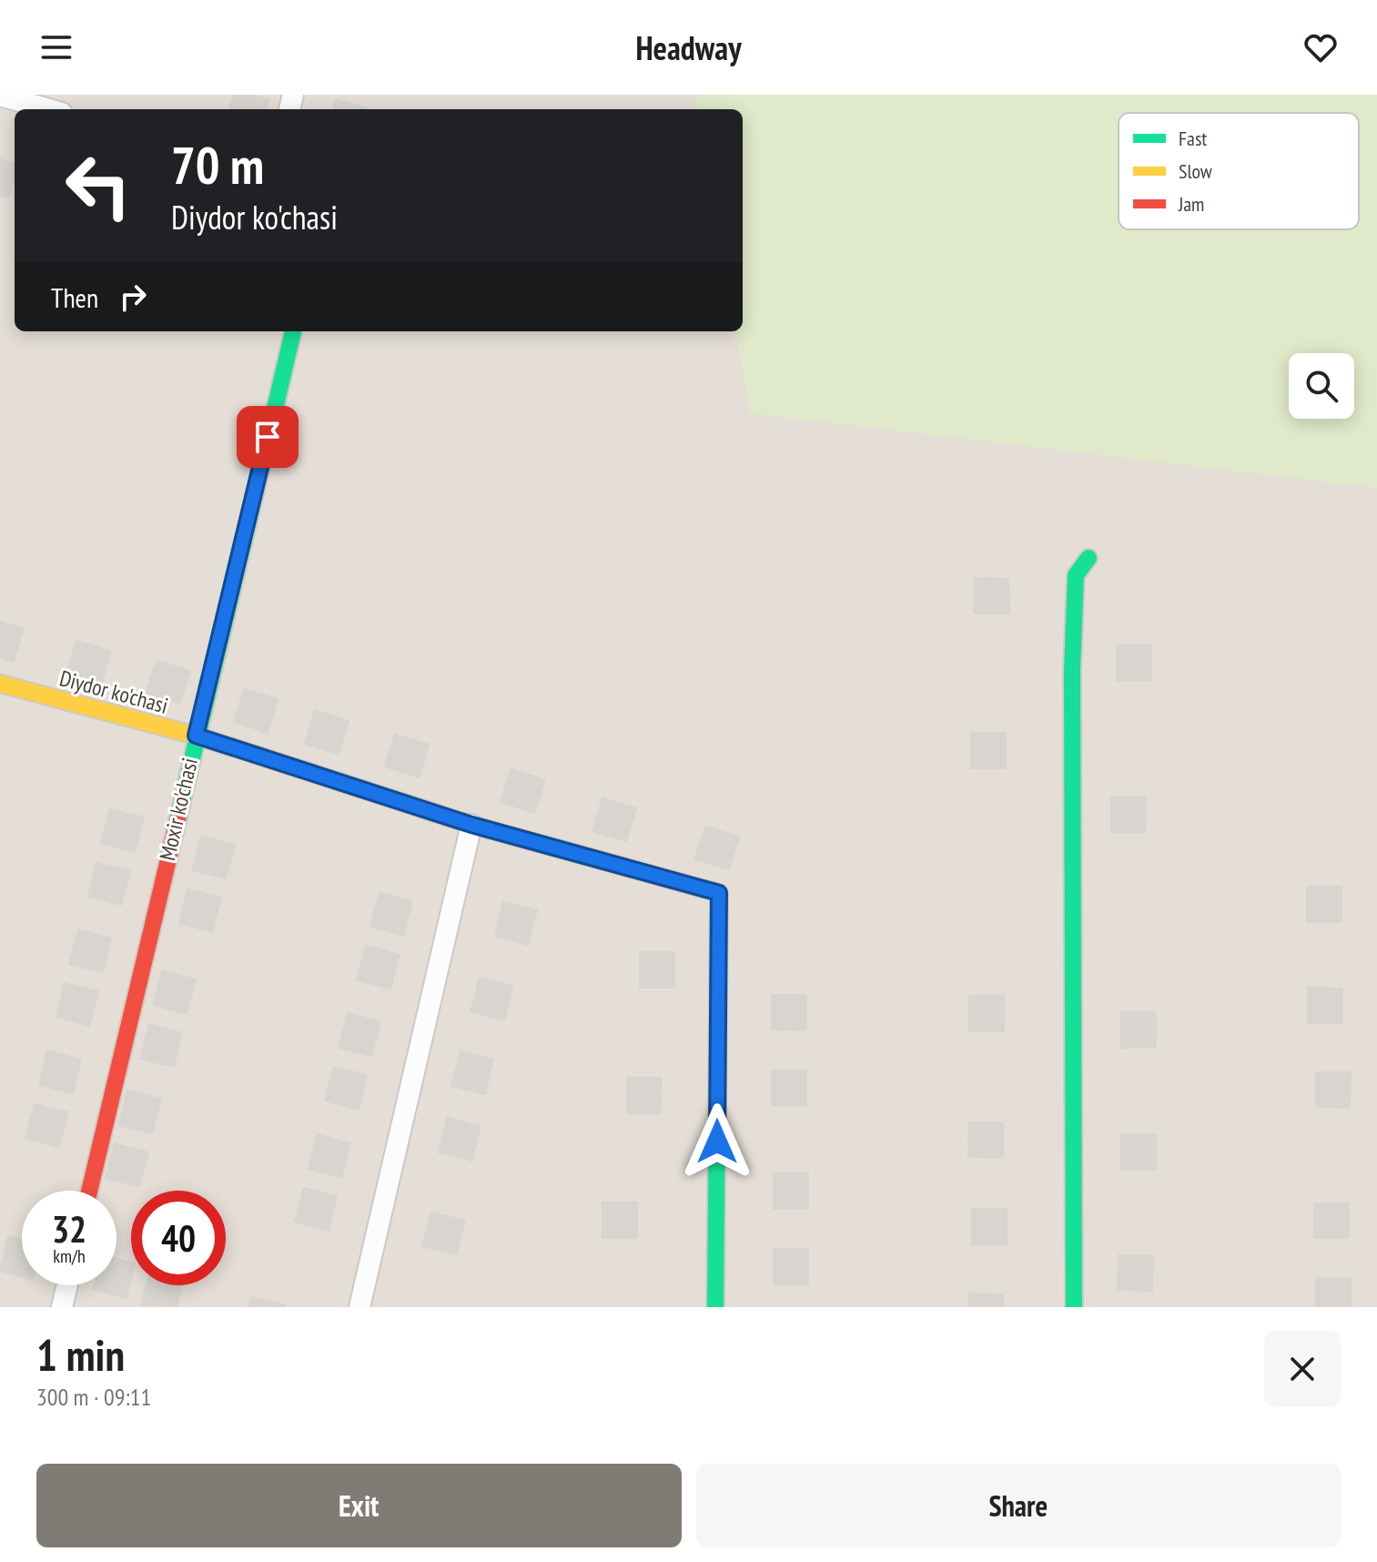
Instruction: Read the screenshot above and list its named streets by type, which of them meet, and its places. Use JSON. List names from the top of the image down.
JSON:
{
  "streets": {
    "street": ["Diydor ko'chasi", "Moxir ko'chasi"]
  },
  "crossings": [
    ["Diydor ko'chasi", "Moxir ko'chasi"]
  ],
  "legend": ["Fast", "Slow", "Jam"],
  "page": {
    "header": "Headway",
    "turn": ["70 m", "Diydor ko'chasi"],
    "then": "Then",
    "speed": "32 km/h",
    "limit": "40",
    "heading": ["1 min", "300 m · 09:11"],
    "buttons": ["Exit", "Share"]
  }
}
